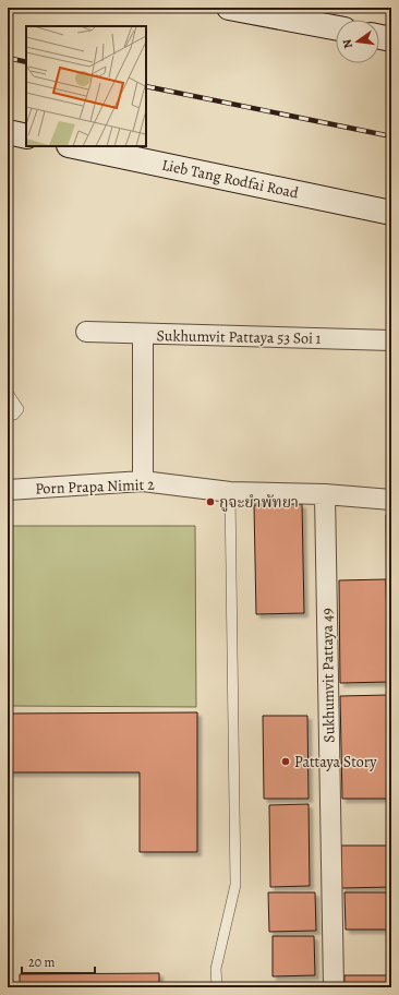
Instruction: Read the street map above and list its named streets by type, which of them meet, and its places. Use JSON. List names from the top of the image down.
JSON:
{
  "streets": {
    "street": [
      "Lieb Tang Rodfai Road",
      "Sukhumvit Pattaya 53 Soi 1",
      "Porn Prapa Nimit 2",
      "Sukhumvit Pattaya 49"
    ]
  },
  "crossings": [
    ["Porn Prapa Nimit 2", "Sukhumvit Pattaya 49"]
  ],
  "places": ["กูจะยำพัทยา", "Pattaya Story"],
  "scale_bar": "20 m",
  "north": "left"
}
